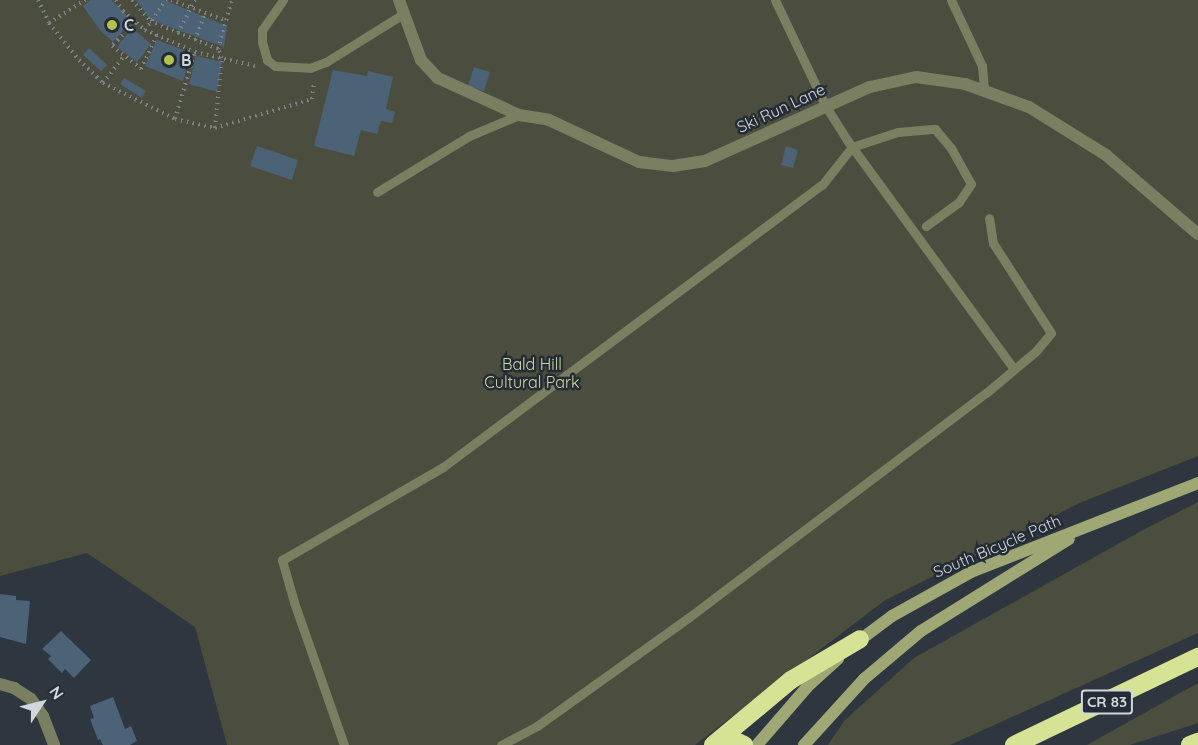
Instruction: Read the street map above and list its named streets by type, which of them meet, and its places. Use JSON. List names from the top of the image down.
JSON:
{
  "streets": {
    "highway": ["CR 83"],
    "street": ["Ski Run Lane", "South Bicycle Path"]
  },
  "parks": ["Bald Hill Cultural Park"],
  "places": ["C", "B"],
  "north": "top right"
}
